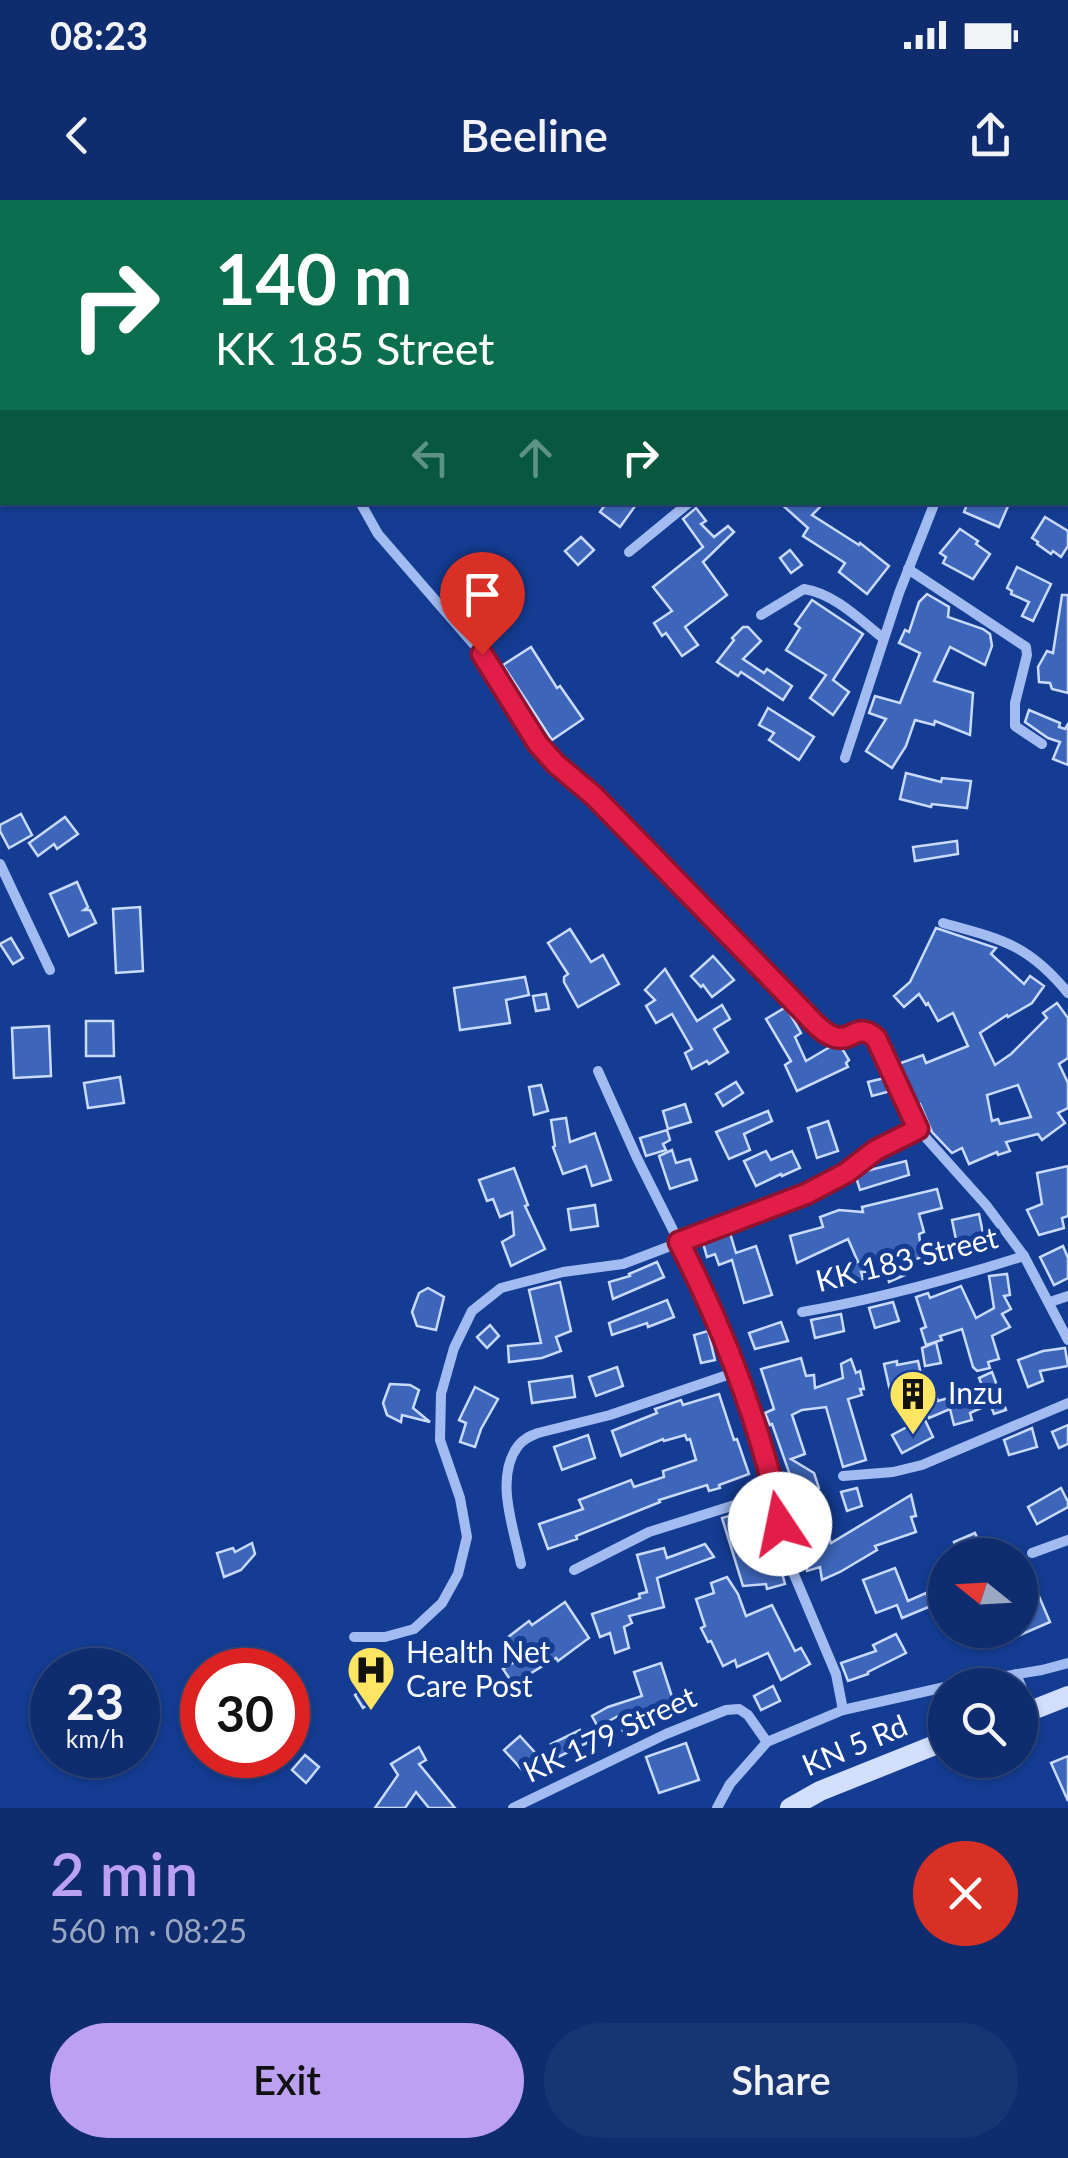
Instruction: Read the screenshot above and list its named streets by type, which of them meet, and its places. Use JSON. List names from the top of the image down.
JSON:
{
  "streets": {
    "main road": ["KN 5 Rd"],
    "street": ["KK 183 Street", "KK 179 Street"]
  },
  "places": {
    "building": ["Inzu"],
    "hospital": ["Health Net Care Post"]
  },
  "north": "left",
  "page": {
    "status": "08:23",
    "header": "Beeline",
    "turn": ["140 m", "KK 185 Street"],
    "speed": "23 km/h",
    "limit": "30",
    "heading": ["2 min", "560 m · 08:25"],
    "buttons": ["Exit", "Share"]
  }
}
